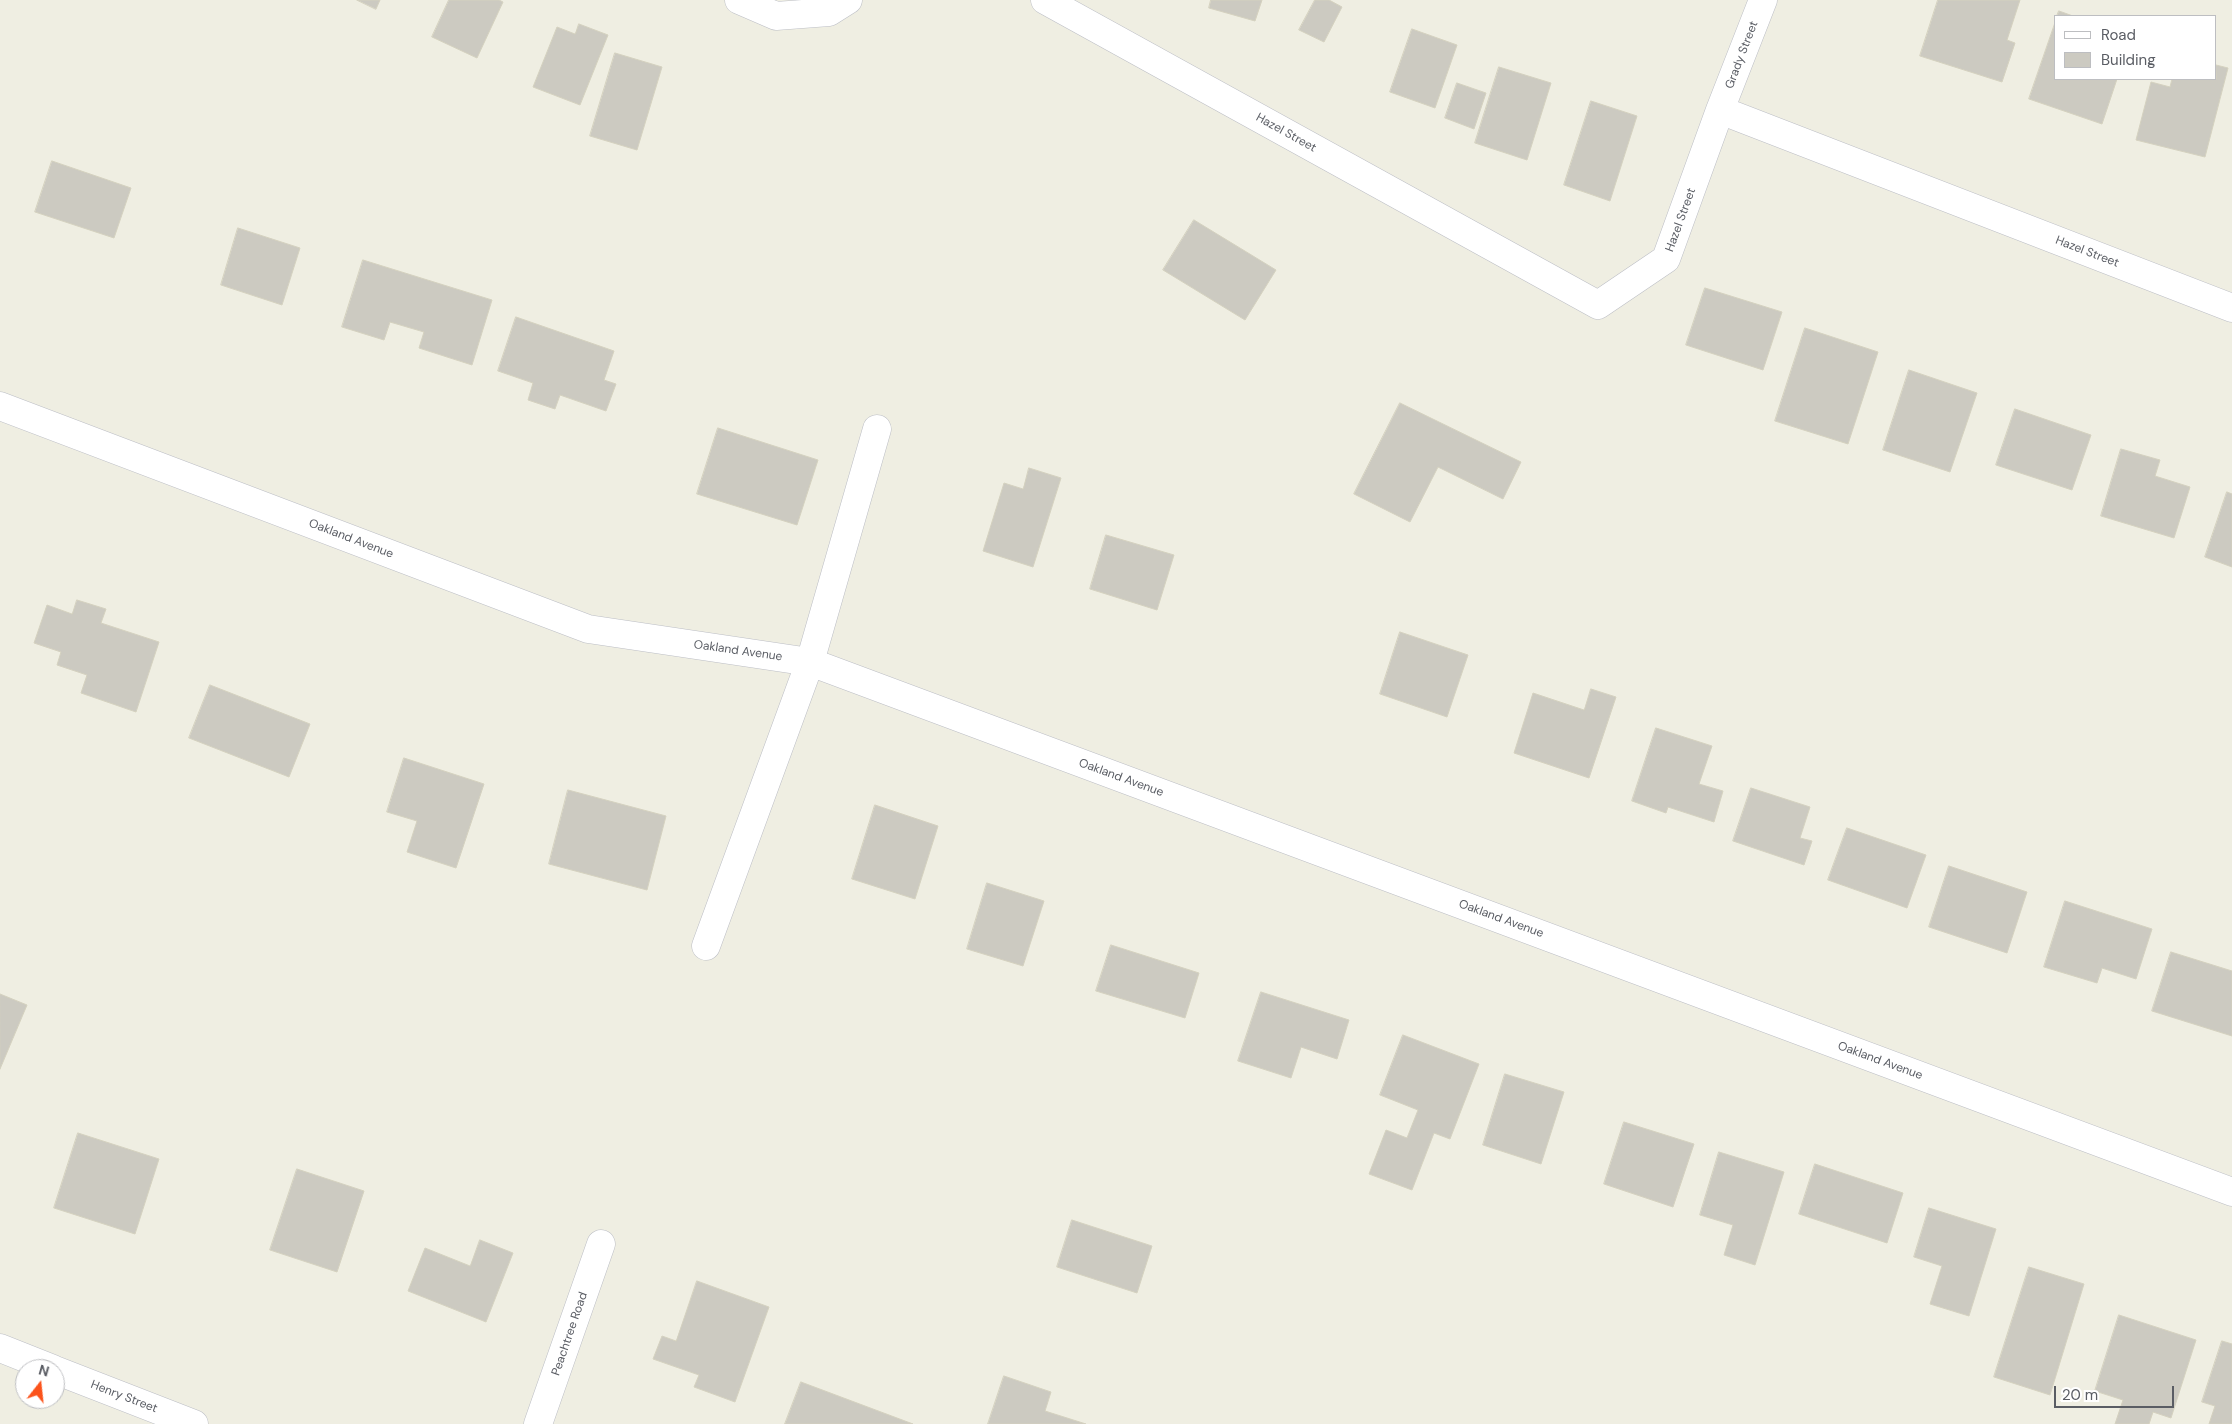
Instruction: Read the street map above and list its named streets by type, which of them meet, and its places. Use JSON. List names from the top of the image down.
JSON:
{
  "streets": {
    "street": [
      "Grady Street",
      "Hazel Street",
      "Oakland Avenue",
      "Peachtree Road",
      "Henry Street"
    ]
  },
  "crossings": [
    ["Grady Street", "Hazel Street"]
  ],
  "legend": ["Road", "Building"],
  "scale_bar": "20 m",
  "north": "top"
}
